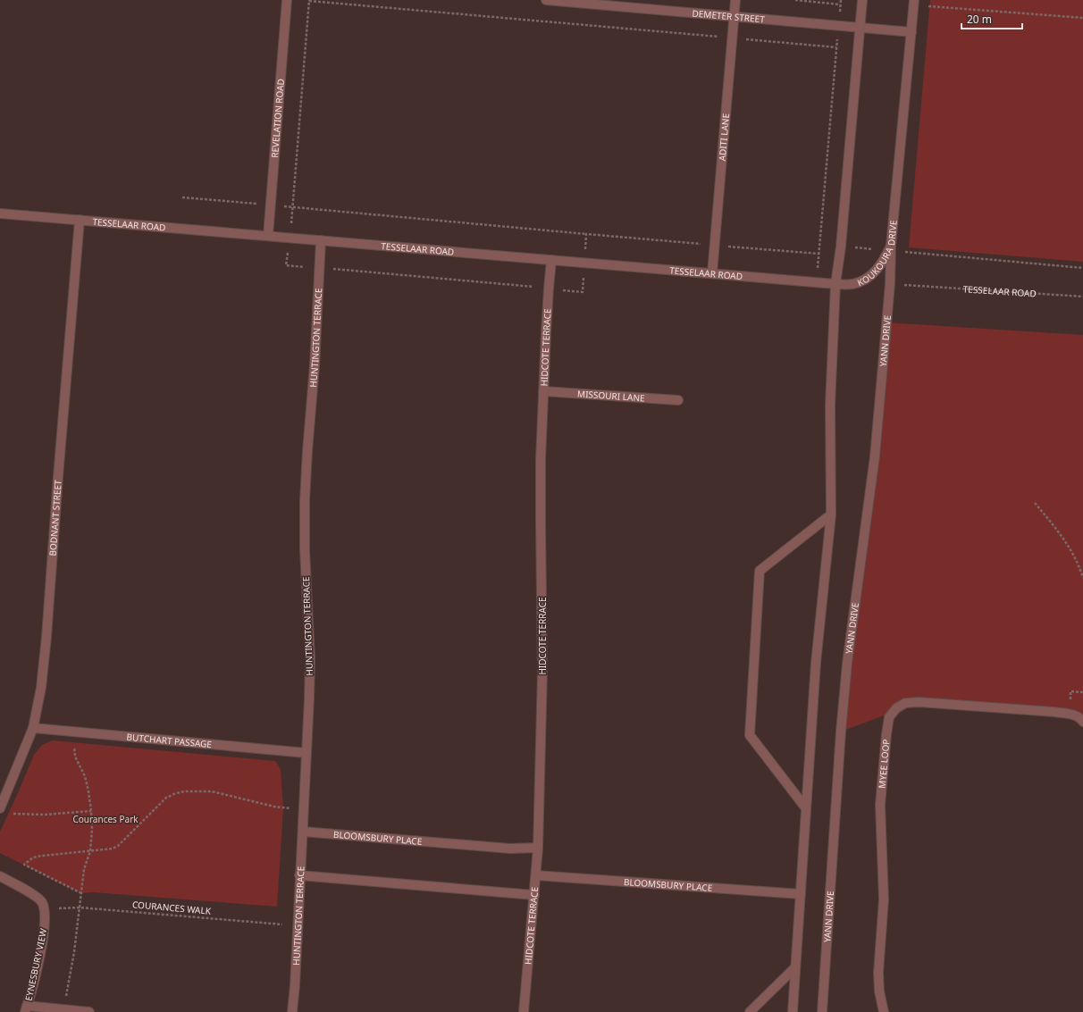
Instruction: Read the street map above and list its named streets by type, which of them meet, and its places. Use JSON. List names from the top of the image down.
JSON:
{
  "streets": {
    "street": [
      "DEMETER STREET",
      "REVELATION ROAD",
      "ADITI LANE",
      "TESSELAAR ROAD",
      "KOUKOURA DRIVE",
      "HUNTINGTON TERRACE",
      "YANN DRIVE",
      "HIDCOTE TERRACE",
      "MISSOURI LANE",
      "BODNANT STREET",
      "BUTCHART PASSAGE",
      "MYEE LOOP",
      "BLOOMSBURY PLACE",
      "EYNESBURY VIEW"
    ],
    "path": ["COURANCES WALK"]
  },
  "crossings": [
    ["DEMETER STREET", "ADITI LANE"],
    ["DEMETER STREET", "KOUKOURA DRIVE"],
    ["REVELATION ROAD", "TESSELAAR ROAD"],
    ["ADITI LANE", "TESSELAAR ROAD"],
    ["TESSELAAR ROAD", "KOUKOURA DRIVE"],
    ["TESSELAAR ROAD", "HUNTINGTON TERRACE"],
    ["TESSELAAR ROAD", "YANN DRIVE"],
    ["TESSELAAR ROAD", "HIDCOTE TERRACE"],
    ["TESSELAAR ROAD", "BODNANT STREET"],
    ["KOUKOURA DRIVE", "YANN DRIVE"],
    ["HUNTINGTON TERRACE", "BUTCHART PASSAGE"],
    ["HUNTINGTON TERRACE", "BLOOMSBURY PLACE"],
    ["HUNTINGTON TERRACE", "COURANCES WALK"],
    ["HIDCOTE TERRACE", "MISSOURI LANE"],
    ["HIDCOTE TERRACE", "BLOOMSBURY PLACE"],
    ["BODNANT STREET", "BUTCHART PASSAGE"],
    ["COURANCES WALK", "EYNESBURY VIEW"]
  ],
  "parks": ["Courances Park"],
  "scale_bar": "20 m"
}
